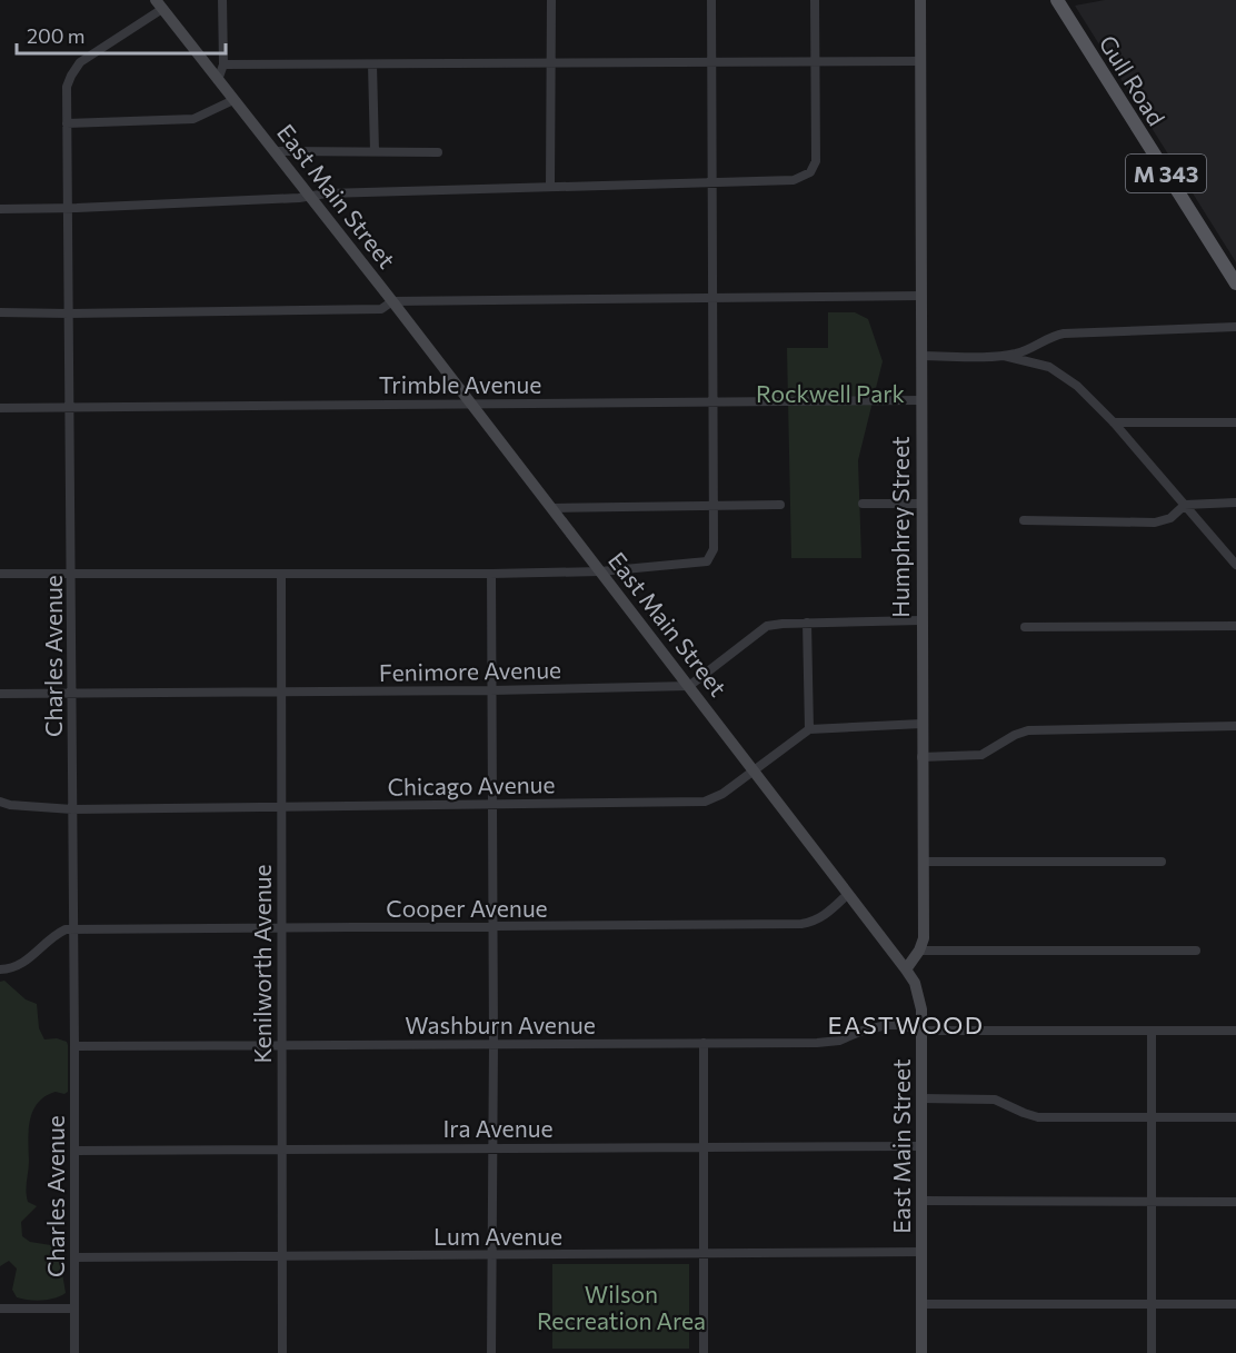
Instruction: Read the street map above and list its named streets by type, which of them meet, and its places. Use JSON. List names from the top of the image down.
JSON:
{
  "streets": {
    "main road": ["Gull Road", "M 343"],
    "street": [
      "East Main Street",
      "Trimble Avenue",
      "Humphrey Street",
      "Charles Avenue",
      "Fenimore Avenue",
      "Chicago Avenue",
      "Cooper Avenue",
      "Kenilworth Avenue",
      "Washburn Avenue",
      "Ira Avenue",
      "Lum Avenue"
    ]
  },
  "crossings": [
    ["East Main Street", "Trimble Avenue"],
    ["East Main Street", "Humphrey Street"],
    ["East Main Street", "Charles Avenue"],
    ["East Main Street", "Fenimore Avenue"],
    ["East Main Street", "Chicago Avenue"],
    ["East Main Street", "Cooper Avenue"],
    ["East Main Street", "Washburn Avenue"],
    ["East Main Street", "Ira Avenue"],
    ["East Main Street", "Lum Avenue"],
    ["Trimble Avenue", "Humphrey Street"],
    ["Trimble Avenue", "Charles Avenue"],
    ["Charles Avenue", "Fenimore Avenue"],
    ["Charles Avenue", "Chicago Avenue"],
    ["Charles Avenue", "Cooper Avenue"],
    ["Charles Avenue", "Washburn Avenue"],
    ["Charles Avenue", "Ira Avenue"],
    ["Charles Avenue", "Lum Avenue"],
    ["Fenimore Avenue", "Kenilworth Avenue"],
    ["Chicago Avenue", "Kenilworth Avenue"],
    ["Cooper Avenue", "Kenilworth Avenue"],
    ["Kenilworth Avenue", "Washburn Avenue"],
    ["Kenilworth Avenue", "Ira Avenue"],
    ["Kenilworth Avenue", "Lum Avenue"]
  ],
  "districts": ["EASTWOOD"],
  "parks": ["Rockwell Park", "Wilson Recreation Area"],
  "scale_bar": "200 m"
}
